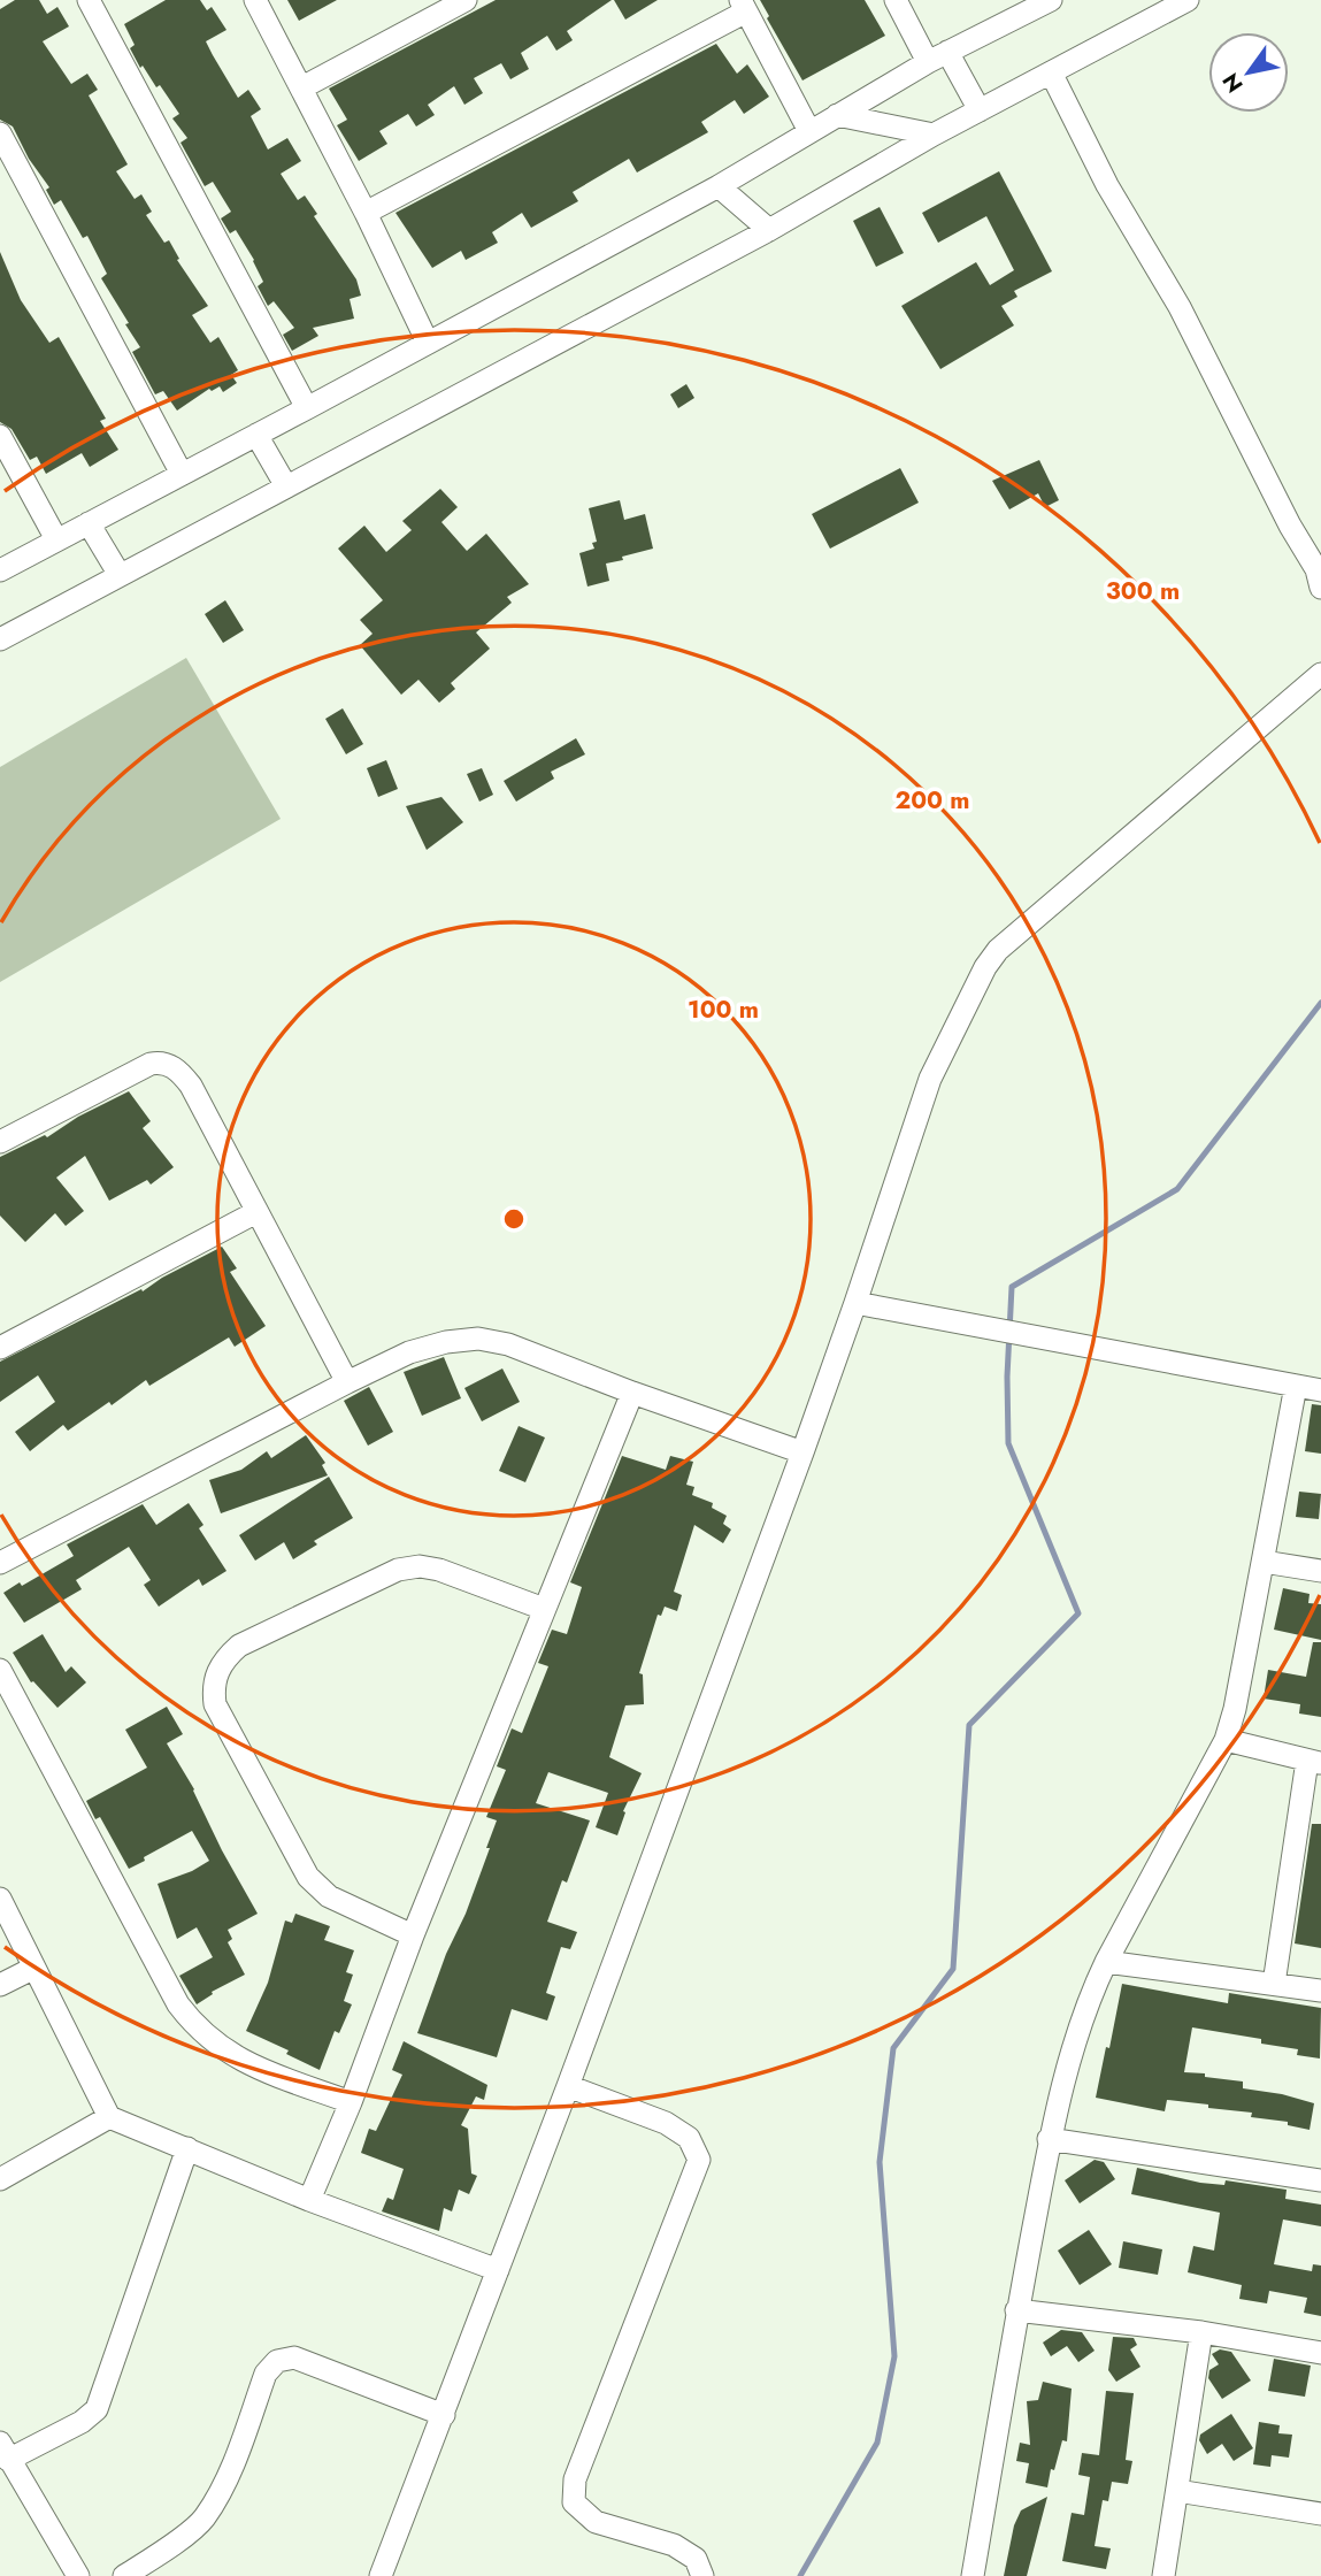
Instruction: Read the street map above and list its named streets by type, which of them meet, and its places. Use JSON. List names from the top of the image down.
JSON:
{
  "north": "bottom left",
  "rings": ["300 m", "200 m", "100 m"]
}
